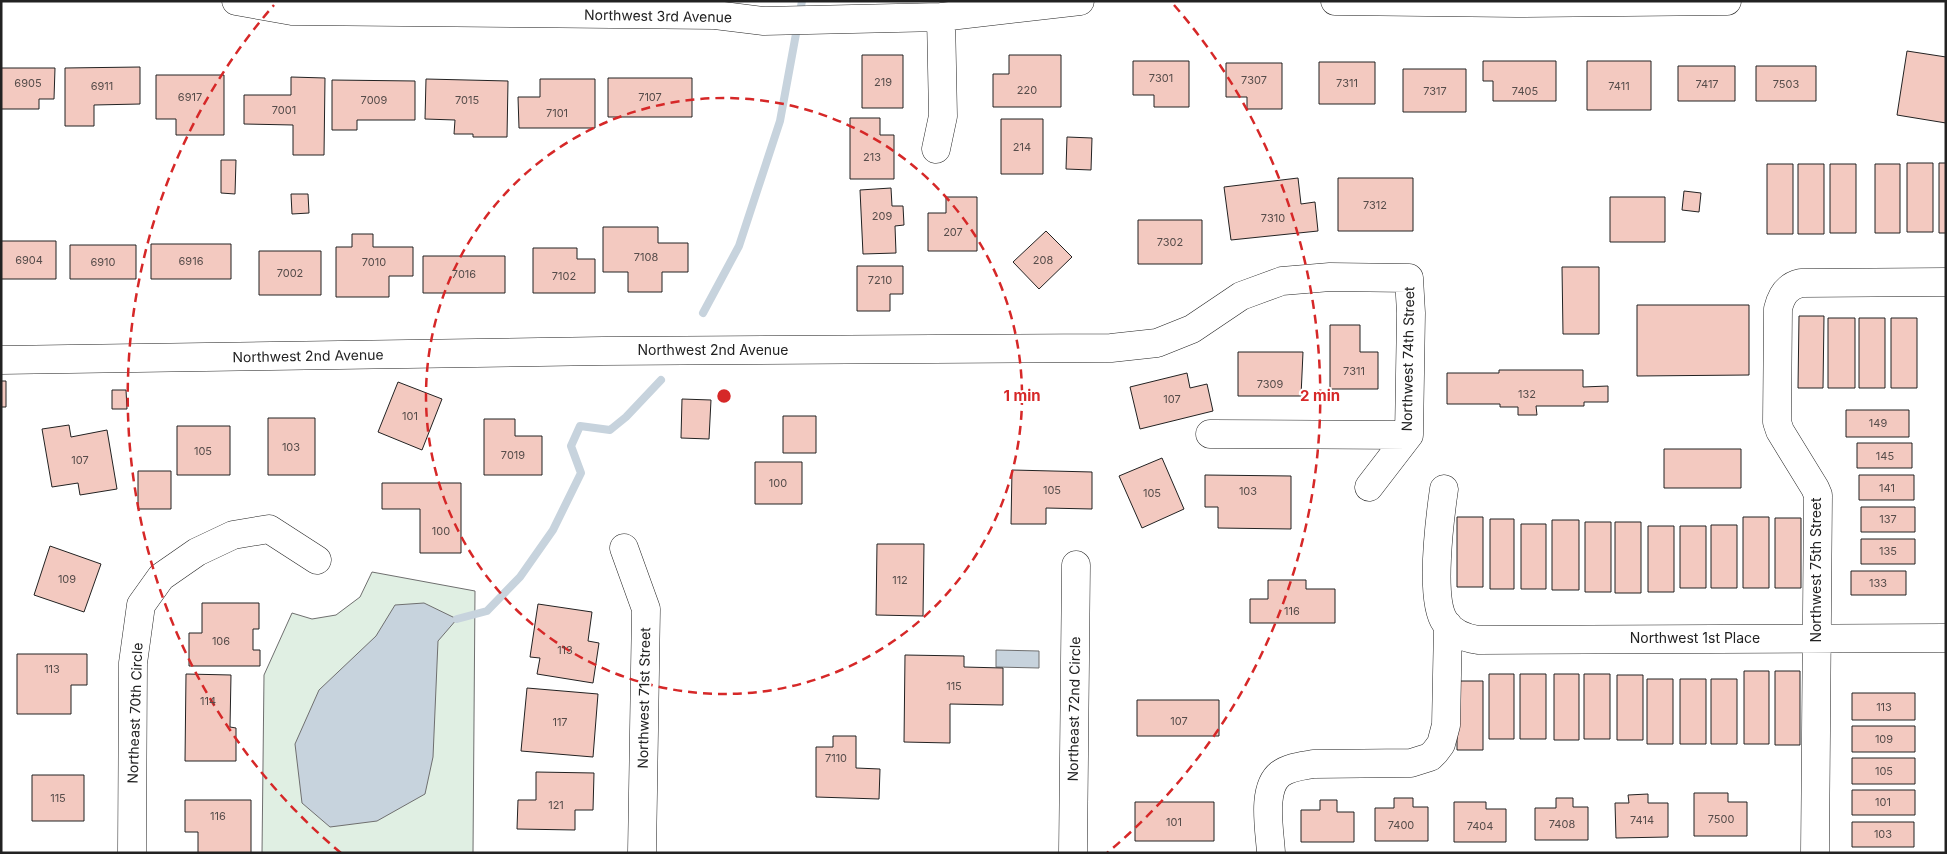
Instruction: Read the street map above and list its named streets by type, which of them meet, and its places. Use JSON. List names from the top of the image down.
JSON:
{
  "streets": {
    "street": [
      "Northwest 3rd Avenue",
      "Northwest 2nd Avenue",
      "Northwest 74th Street",
      "Northwest 75th Street",
      "Northwest 1st Place",
      "Northwest 71st Street",
      "Northeast 72nd Circle",
      "Northeast 70th Circle"
    ]
  },
  "crossings": [
    ["Northwest 2nd Avenue", "Northwest 74th Street"],
    ["Northwest 75th Street", "Northwest 1st Place"]
  ],
  "house_numbers": [
    "7301",
    "7307",
    "219",
    "6905",
    "7311",
    "7417",
    "7503",
    "6911",
    "7411",
    "220",
    "7317",
    "7405",
    "6917",
    "7107",
    "7009",
    "7015",
    "7001",
    "7101",
    "214",
    "213",
    "7312",
    "209",
    "7310",
    "207",
    "7302",
    "7108",
    "6904",
    "208",
    "6916",
    "6910",
    "7010",
    "7002",
    "7016",
    "7102",
    "7210",
    "7311",
    "7309",
    "132",
    "107",
    "101",
    "149",
    "103",
    "105",
    "7019",
    "145",
    "107",
    "100",
    "141",
    "105",
    "103",
    "105",
    "137",
    "100",
    "135",
    "109",
    "112",
    "133",
    "116",
    "106",
    "113",
    "113",
    "115",
    "114",
    "113",
    "107",
    "117",
    "109",
    "7110",
    "105",
    "115",
    "101",
    "121",
    "116",
    "7500",
    "7414",
    "101",
    "7408",
    "7400",
    "7404",
    "103"
  ],
  "rings": ["1 min", "2 min"]
}
